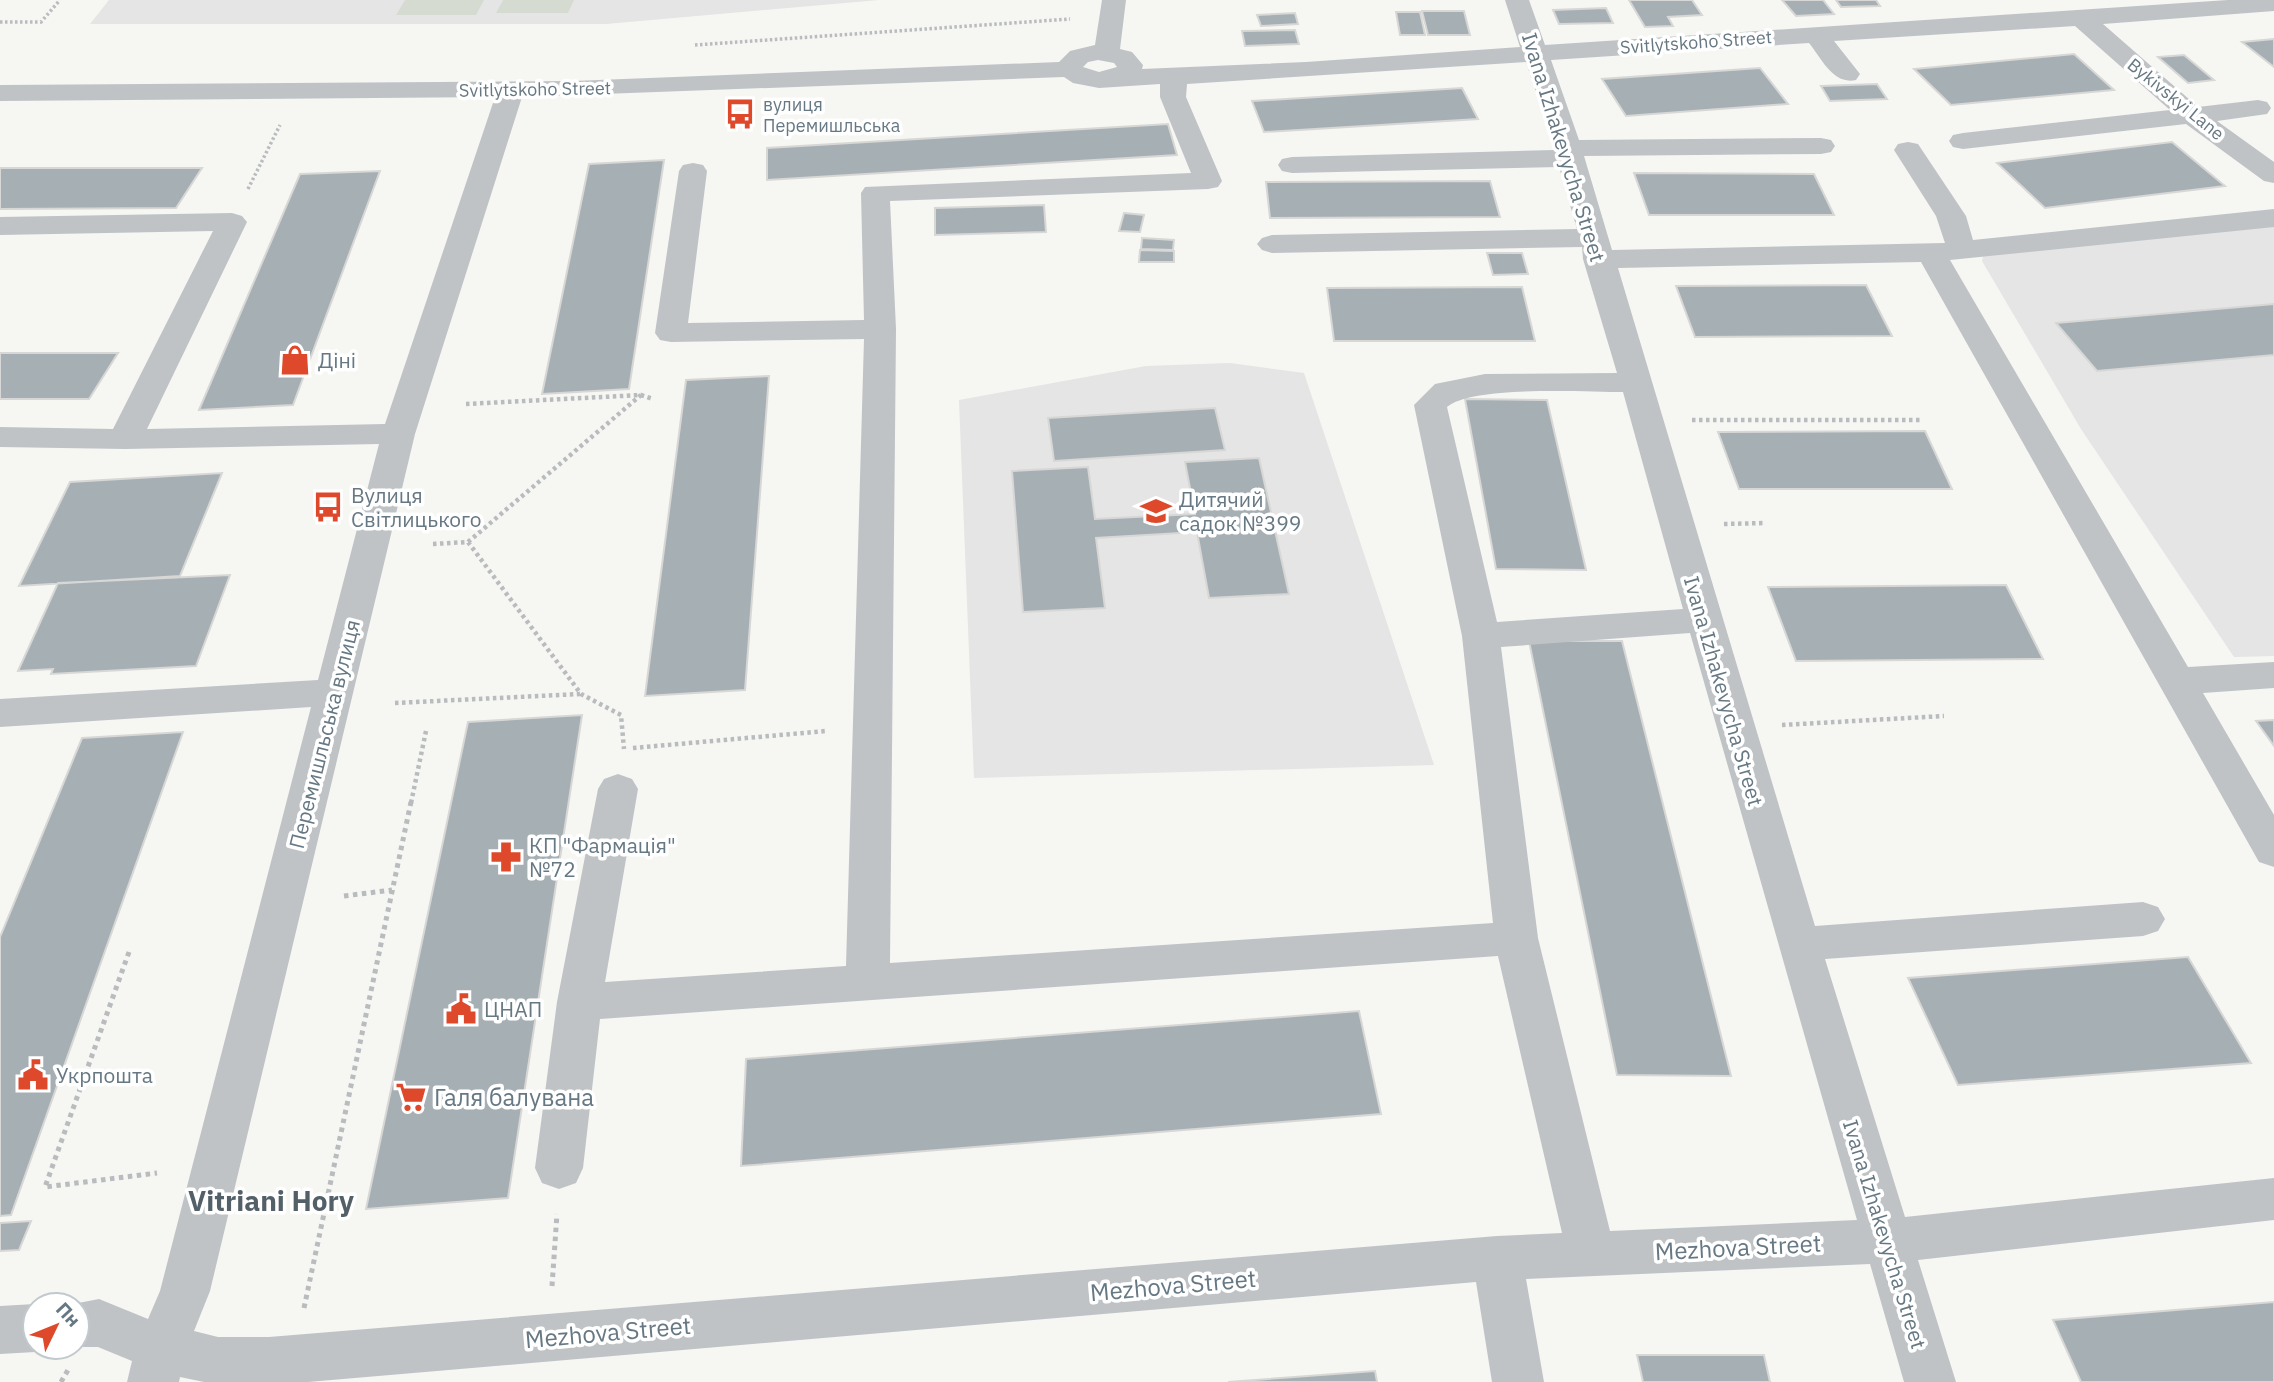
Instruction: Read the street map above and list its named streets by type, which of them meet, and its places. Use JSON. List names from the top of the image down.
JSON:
{
  "streets": {
    "street": [
      "Svitlytskoho Street",
      "Bykivskyi Lane",
      "Ivana Izhakevycha Street",
      "Перемишльська вулиця",
      "Mezhova Street"
    ]
  },
  "crossings": [
    ["Svitlytskoho Street", "Bykivskyi Lane"],
    ["Svitlytskoho Street", "Ivana Izhakevycha Street"],
    ["Svitlytskoho Street", "Перемишльська вулиця"],
    ["Ivana Izhakevycha Street", "Mezhova Street"],
    ["Перемишльська вулиця", "Mezhova Street"]
  ],
  "districts": ["Vitriani Hory"],
  "places": {
    "bus stop": ["вулиця Перемишльська", "Вулиця Світлицького"],
    "shop": ["Діні"],
    "school or university": ["Дитячий садок №399"],
    "pharmacy": ["КП \"Фармація\" №72"],
    "public building": ["ЦНАП", "Укрпошта"],
    "supermarket": ["Галя балувана"]
  },
  "north": "top right"
}
